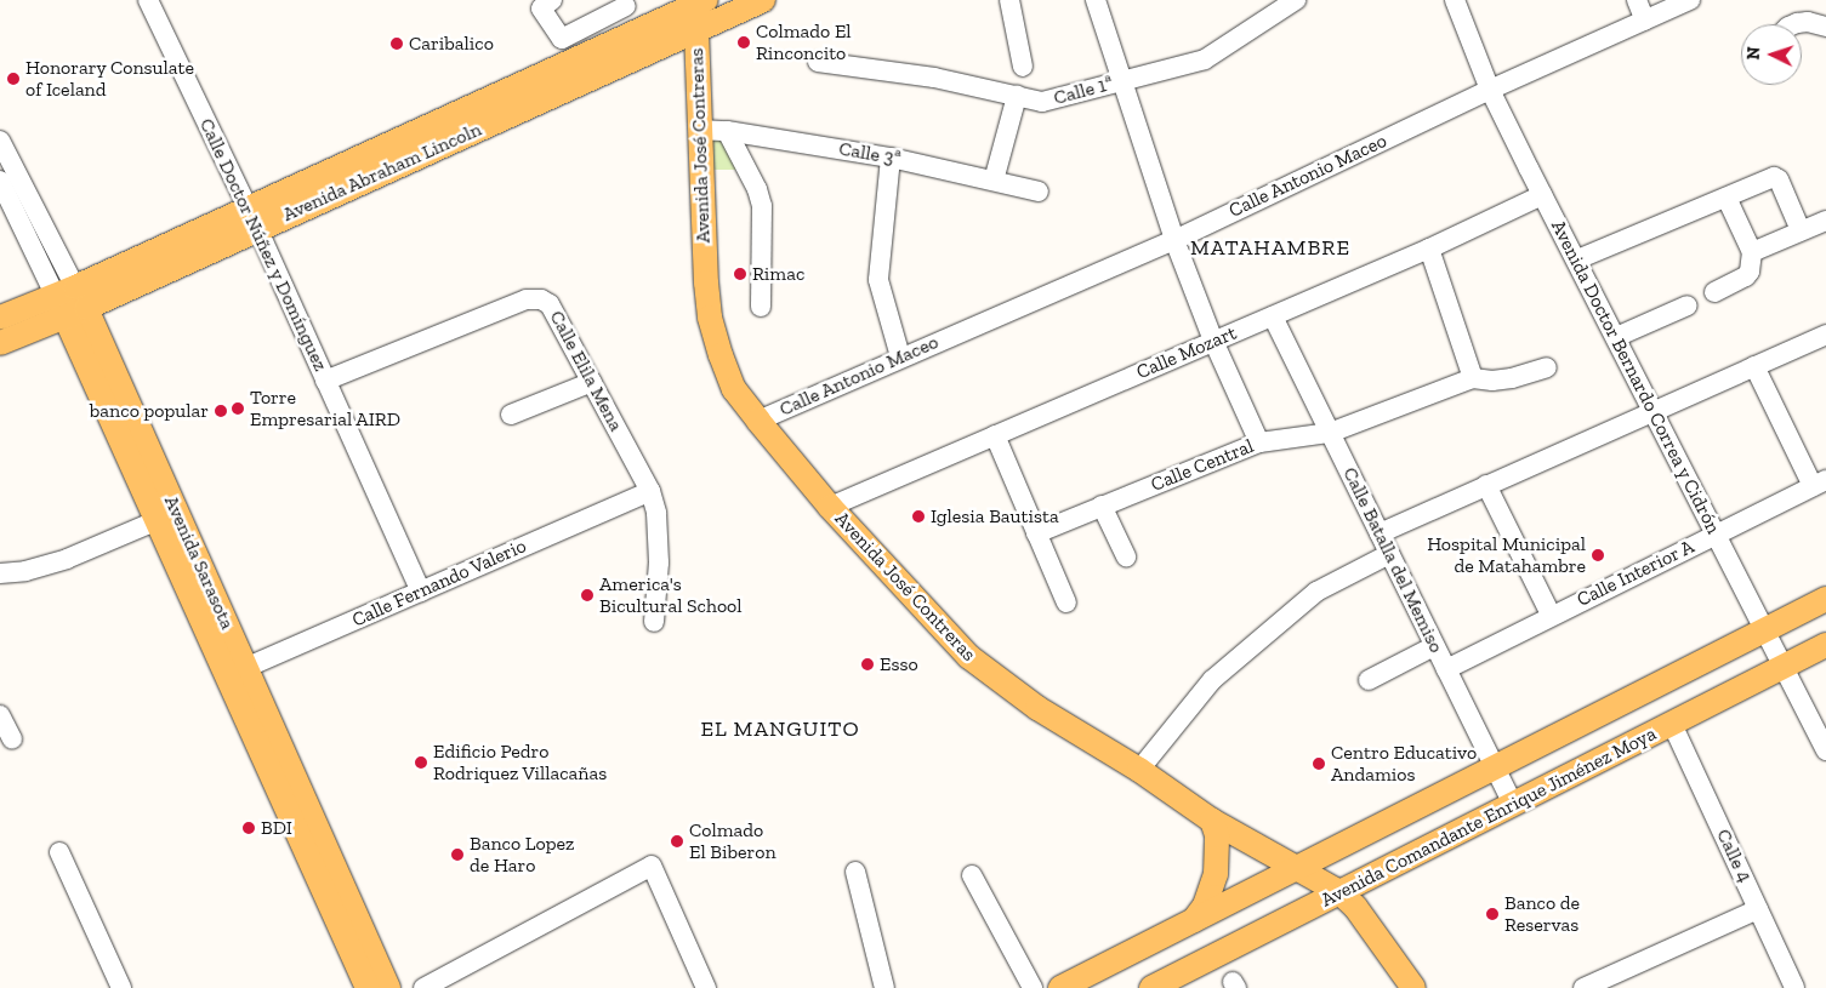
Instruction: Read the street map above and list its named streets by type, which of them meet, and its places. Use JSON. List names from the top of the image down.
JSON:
{
  "streets": {
    "main road": [
      "Avenida José Contreras",
      "Avenida Abraham Lincoln",
      "Avenida Sarasota",
      "Avenida Comandante Enrique Jiménez Moya"
    ],
    "street": [
      "Calle 1ª",
      "Calle 3ª",
      "Calle Antonio Maceo",
      "Calle Doctor Núñez y Domínguez",
      "Calle Mozart",
      "Calle Elila Mena",
      "Avenida Doctor Bernardo Correa y Cidrón",
      "Calle Central",
      "Calle Batalla del Memiso",
      "Calle Interior A",
      "Calle Fernando Valerio",
      "Calle 4"
    ]
  },
  "crossings": [
    ["Avenida José Contreras", "Calle 3ª"],
    ["Avenida José Contreras", "Avenida Abraham Lincoln"],
    ["Avenida José Contreras", "Calle Antonio Maceo"],
    ["Avenida José Contreras", "Calle Mozart"],
    ["Avenida José Contreras", "Avenida Comandante Enrique Jiménez Moya"],
    ["Avenida Abraham Lincoln", "Calle Doctor Núñez y Domínguez"],
    ["Avenida Abraham Lincoln", "Avenida Sarasota"],
    ["Calle Antonio Maceo", "Avenida Doctor Bernardo Correa y Cidrón"],
    ["Calle Doctor Núñez y Domínguez", "Calle Elila Mena"],
    ["Calle Doctor Núñez y Domínguez", "Calle Fernando Valerio"],
    ["Calle Mozart", "Avenida Doctor Bernardo Correa y Cidrón"],
    ["Calle Mozart", "Calle Batalla del Memiso"],
    ["Calle Elila Mena", "Calle Fernando Valerio"],
    ["Avenida Doctor Bernardo Correa y Cidrón", "Calle Interior A"],
    ["Avenida Doctor Bernardo Correa y Cidrón", "Avenida Comandante Enrique Jiménez Moya"],
    ["Calle Central", "Calle Batalla del Memiso"],
    ["Calle Batalla del Memiso", "Calle Interior A"],
    ["Calle Batalla del Memiso", "Avenida Comandante Enrique Jiménez Moya"],
    ["Avenida Sarasota", "Calle Fernando Valerio"],
    ["Avenida Comandante Enrique Jiménez Moya", "Calle 4"]
  ],
  "districts": ["MATAHAMBRE", "EL MANGUITO"],
  "places": [
    "Colmado El Rinconcito",
    "Caribalico",
    "Honorary Consulate of Iceland",
    "Rimac",
    "Torre Empresarial AIRD",
    "banco popular",
    "Iglesia Bautista",
    "Hospital Municipal de Matahambre",
    "America's Bicultural School",
    "Esso",
    "Edificio Pedro Rodriquez Villacañas",
    "Centro Educativo Andamios",
    "BDI",
    "Colmado El Biberon",
    "Banco Lopez de Haro",
    "Banco de Reservas"
  ],
  "north": "left"
}
